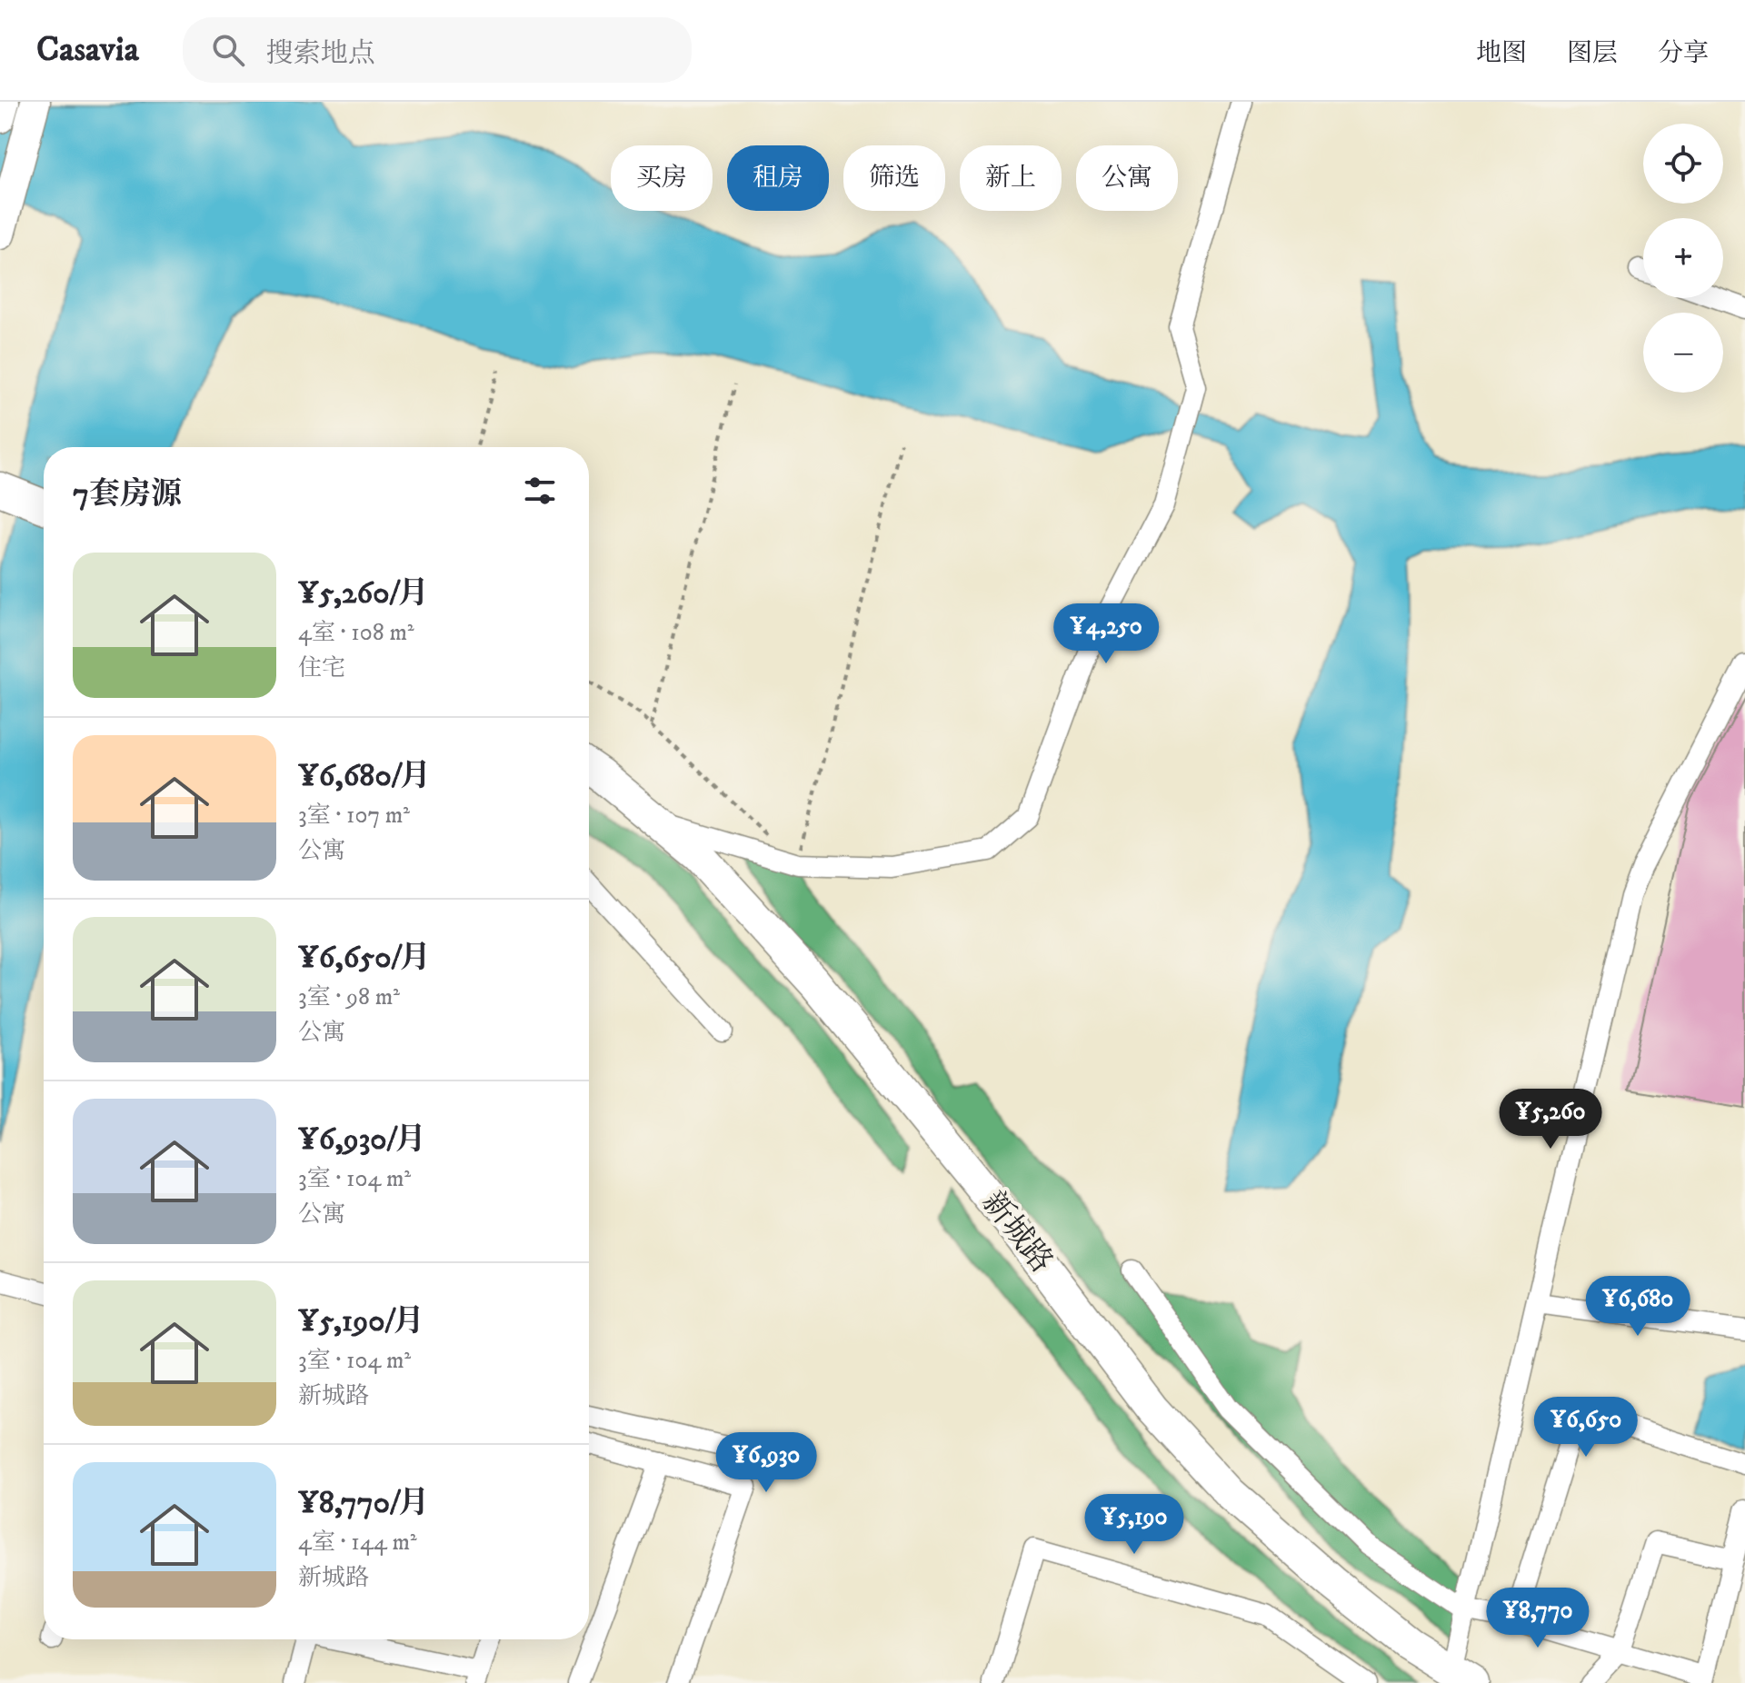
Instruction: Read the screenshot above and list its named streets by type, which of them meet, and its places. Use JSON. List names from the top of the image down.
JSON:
{
  "streets": {
    "main road": ["新城路"]
  },
  "page": {
    "header": "Casavia",
    "search": "搜索地点",
    "nav": ["地图", "图层", "分享"],
    "map_buttons": ["+", "−"],
    "chip": [
      "买房",
      "租房",
      "筛选",
      "新上",
      "公寓"
    ],
    "heading": "7套房源",
    "list": [
      {
        "name": "¥5,260/月",
        "note": "4室 · 108 m² · 住宅"
      },
      {
        "name": "¥6,680/月",
        "note": "3室 · 107 m² · 公寓"
      },
      {
        "name": "¥6,650/月",
        "note": "3室 · 98 m² · 公寓"
      },
      {
        "name": "¥6,930/月",
        "note": "3室 · 104 m² · 公寓"
      },
      {
        "name": "¥5,190/月",
        "note": "3室 · 104 m² · 新城路"
      },
      {
        "name": "¥8,770/月",
        "note": "4室 · 144 m² · 新城路"
      }
    ],
    "price": [
      "¥4,250",
      "¥5,260",
      "¥6,680",
      "¥6,650",
      "¥6,930",
      "¥5,190",
      "¥8,770"
    ]
  }
}
